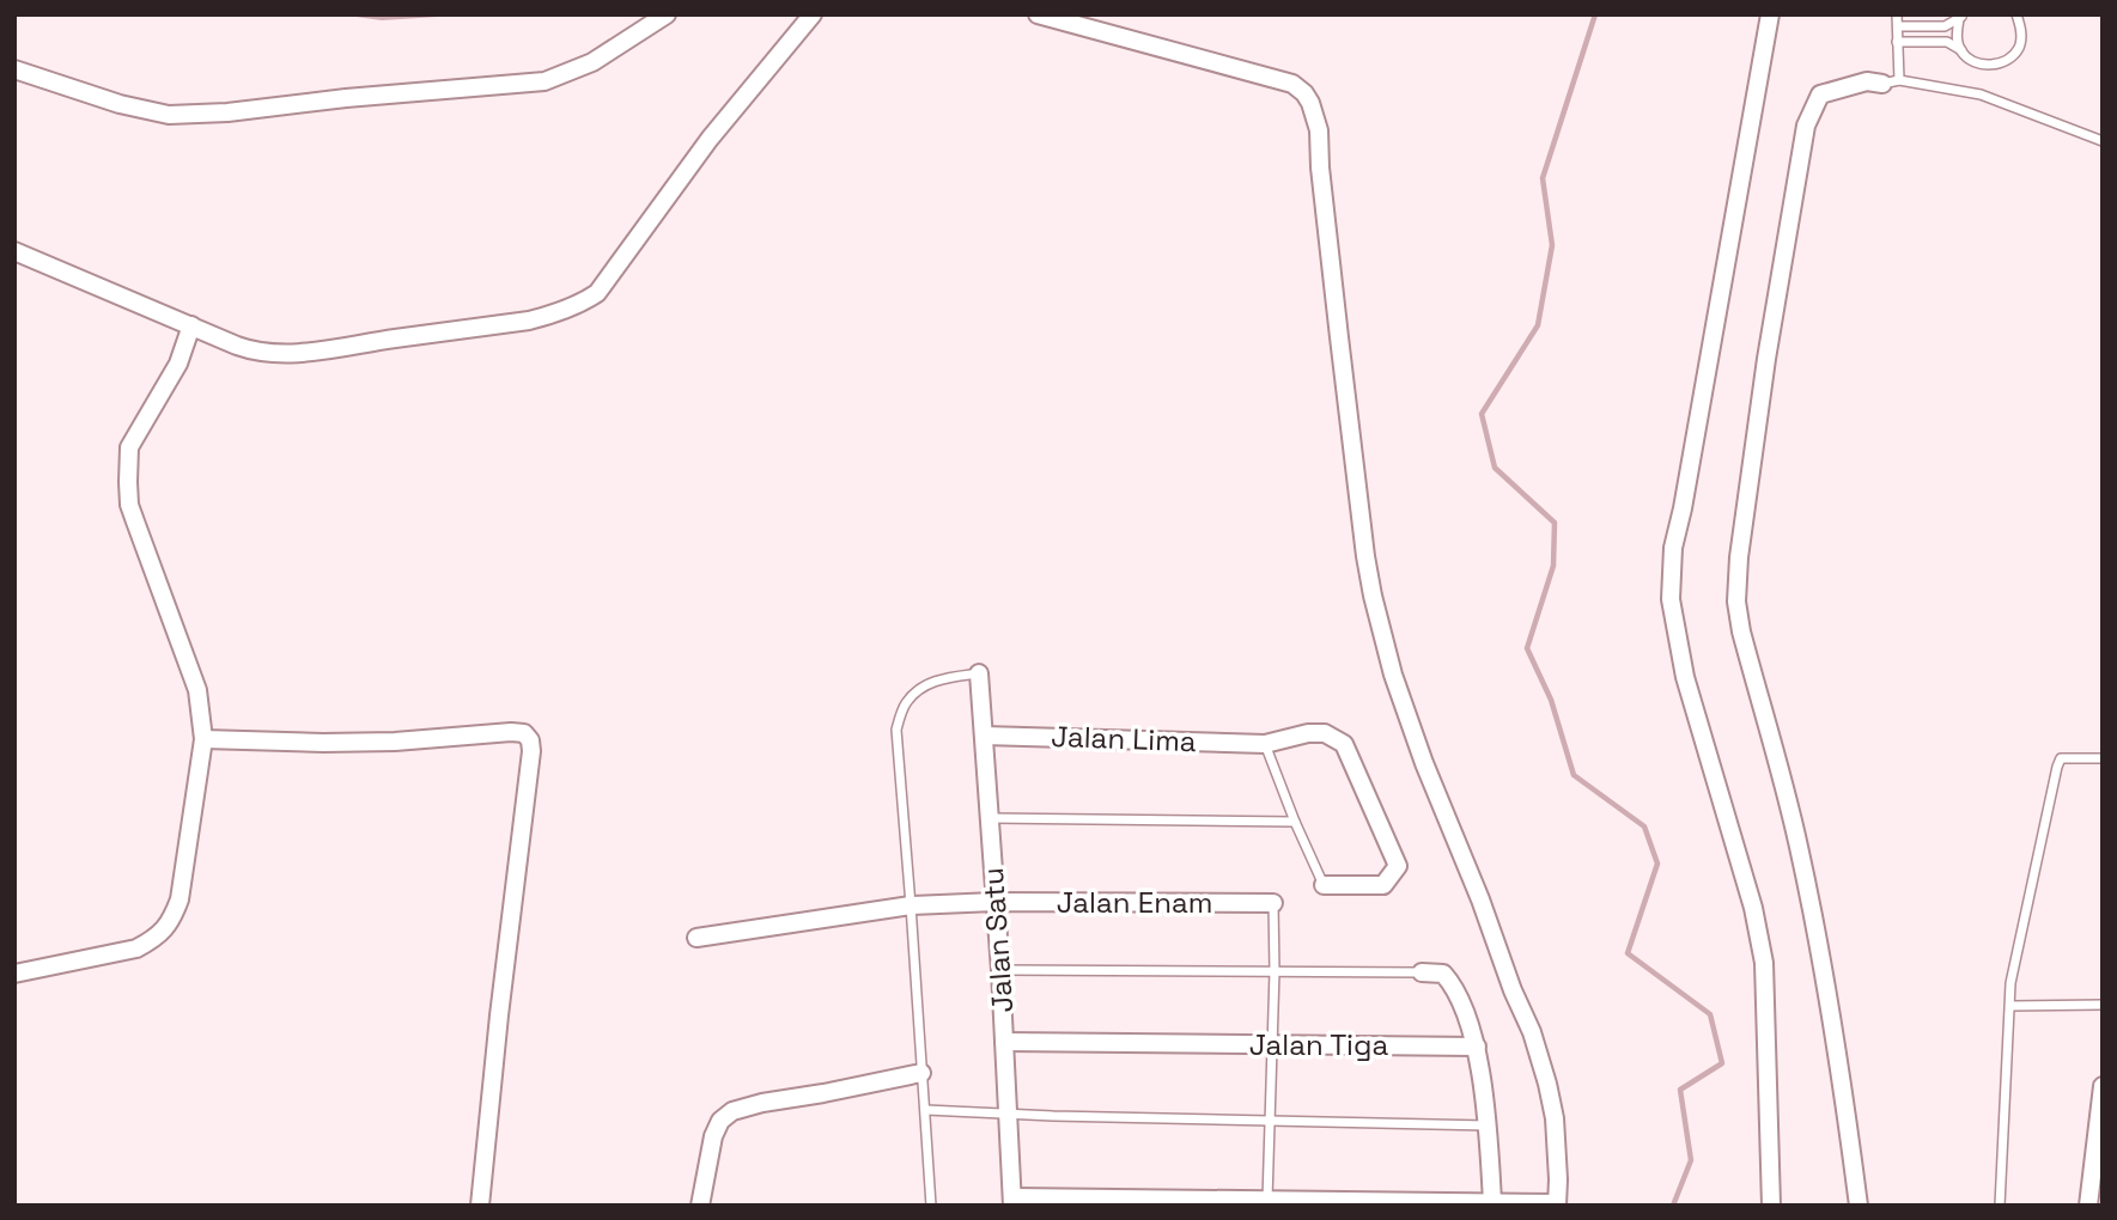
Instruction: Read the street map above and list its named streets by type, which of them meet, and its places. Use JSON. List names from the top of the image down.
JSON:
{
  "streets": {
    "street": [
      "Jalan Lima",
      "Jalan Enam",
      "Jalan Satu",
      "Jalan Tiga"
    ]
  },
  "crossings": [
    ["Jalan Lima", "Jalan Satu"],
    ["Jalan Enam", "Jalan Satu"],
    ["Jalan Satu", "Jalan Tiga"]
  ]
}
